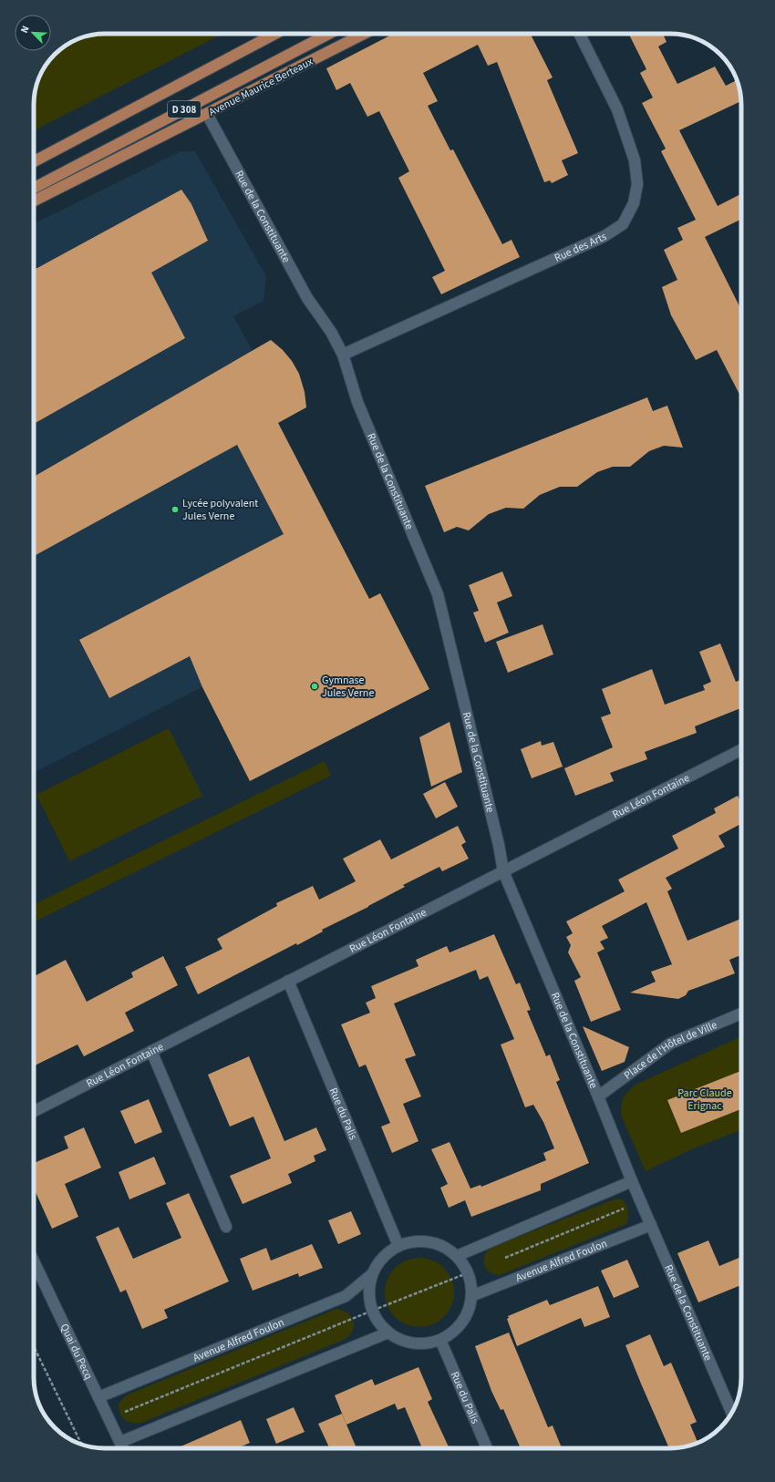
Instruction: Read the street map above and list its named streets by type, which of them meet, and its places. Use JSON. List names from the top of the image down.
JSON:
{
  "streets": {
    "main road": ["Avenue Maurice Berteaux", "D 308"],
    "street": [
      "Rue de la Constituante",
      "Rue des Arts",
      "Rue Léon Fontaine",
      "Place de l'Hôtel de Ville",
      "Rue du Palis",
      "Avenue Alfred Foulon",
      "Quai du Pecq"
    ]
  },
  "crossings": [
    ["Avenue Maurice Berteaux", "Rue de la Constituante"],
    ["Rue de la Constituante", "Rue des Arts"],
    ["Rue de la Constituante", "Rue Léon Fontaine"],
    ["Rue de la Constituante", "Place de l'Hôtel de Ville"],
    ["Rue de la Constituante", "Avenue Alfred Foulon"],
    ["Rue Léon Fontaine", "Rue du Palis"],
    ["Rue du Palis", "Avenue Alfred Foulon"],
    ["Avenue Alfred Foulon", "Quai du Pecq"]
  ],
  "parks": ["Parc Claude Erignac"],
  "places": ["Lycée polyvalent Jules Verne", "Gymnase Jules Verne"],
  "north": "top left"
}
